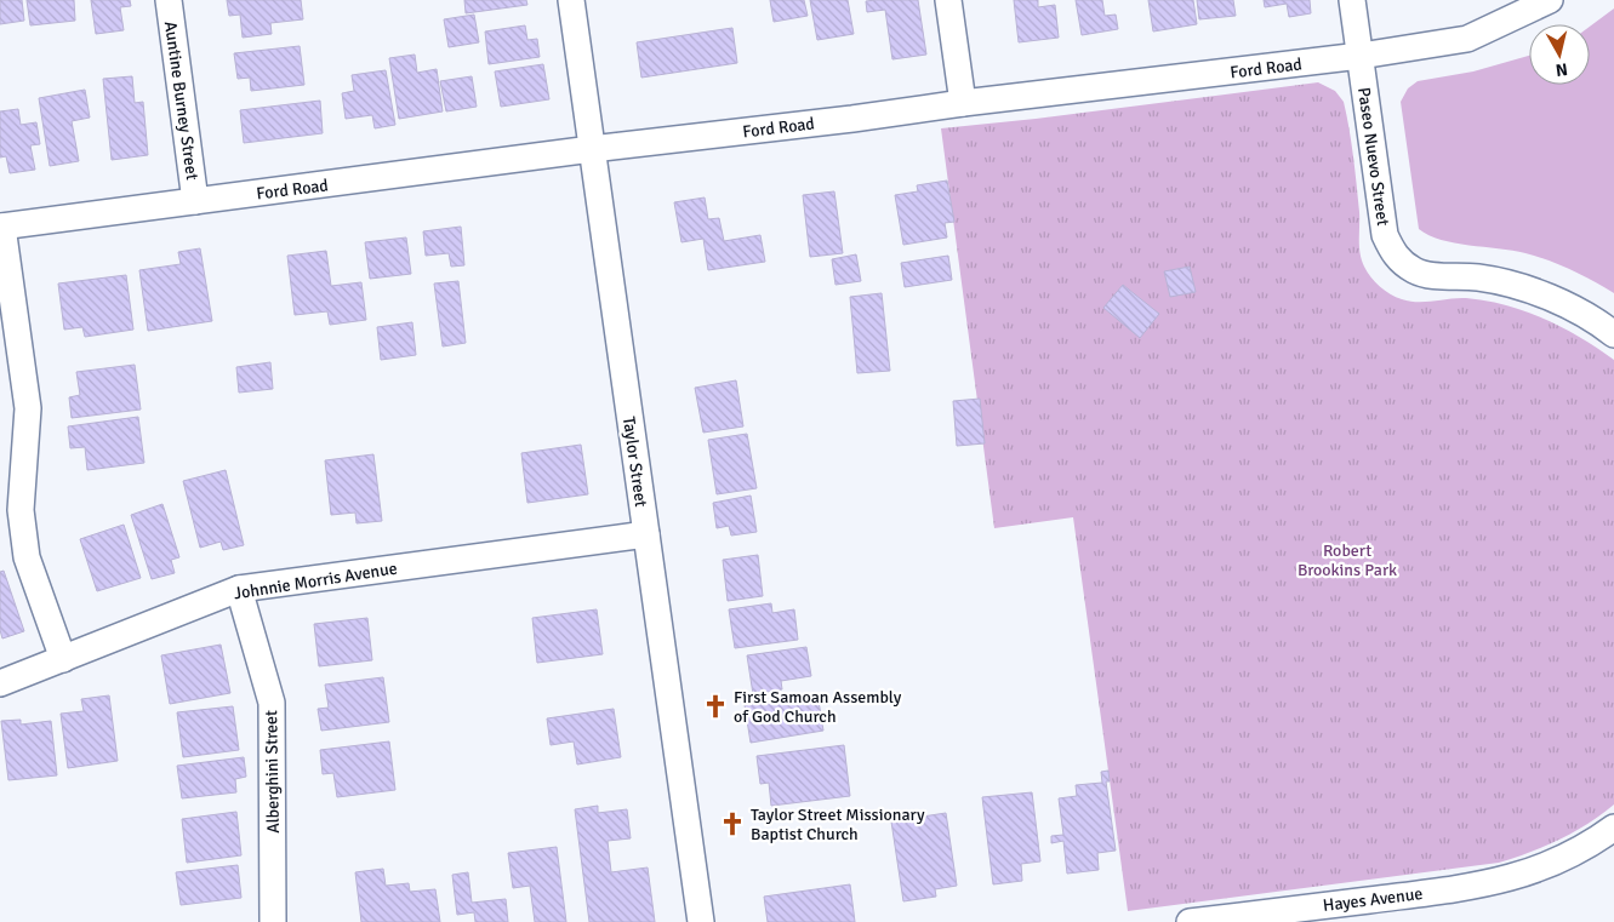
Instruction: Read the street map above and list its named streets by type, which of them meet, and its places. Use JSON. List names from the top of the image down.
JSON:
{
  "streets": {
    "street": [
      "Ford Road",
      "Auntine Burney Street",
      "Paseo Nuevo Street",
      "Taylor Street",
      "Johnnie Morris Avenue",
      "Alberghini Street",
      "Hayes Avenue"
    ]
  },
  "crossings": [
    ["Ford Road", "Auntine Burney Street"],
    ["Ford Road", "Paseo Nuevo Street"],
    ["Ford Road", "Taylor Street"],
    ["Taylor Street", "Johnnie Morris Avenue"],
    ["Johnnie Morris Avenue", "Alberghini Street"]
  ],
  "parks": ["Robert Brookins Park"],
  "places": {
    "church": ["First Samoan Assembly of God Church", "Taylor Street Missionary Baptist Church"]
  },
  "north": "bottom"
}
